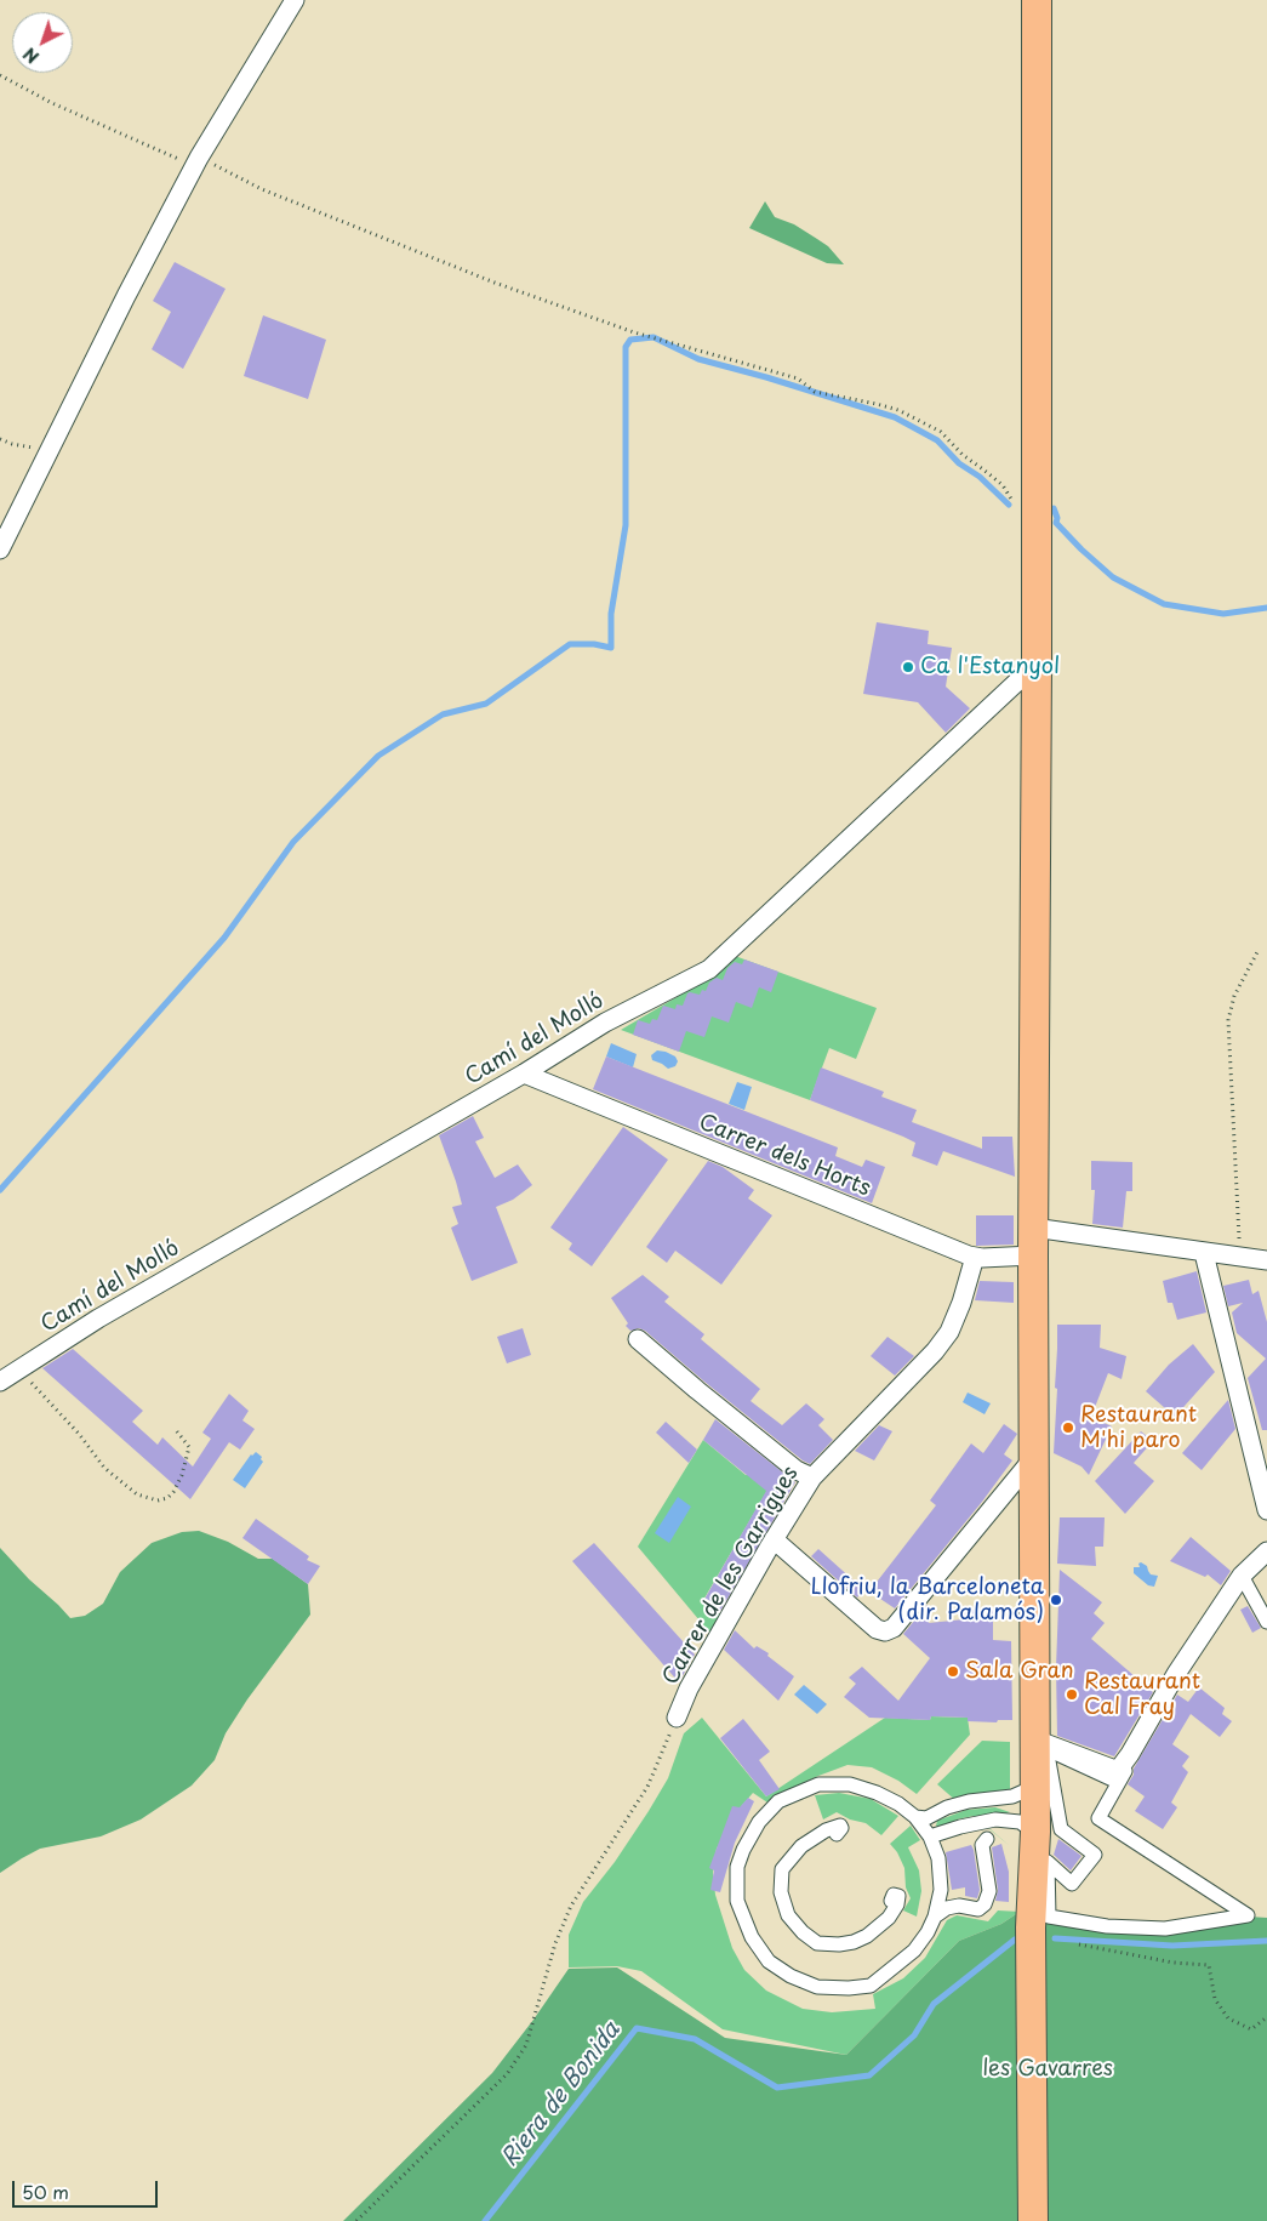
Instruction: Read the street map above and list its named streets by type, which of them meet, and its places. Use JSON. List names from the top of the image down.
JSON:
{
  "streets": {
    "street": ["Camí del Molló", "Carrer dels Horts", "Carrer de les Garrigues"]
  },
  "crossings": [
    ["Camí del Molló", "Carrer dels Horts"],
    ["Carrer dels Horts", "Carrer de les Garrigues"]
  ],
  "water": ["Riera de Bonida"],
  "parks": ["les Gavarres"],
  "places": [
    "Ca l'Estanyol",
    "Restaurant M'hi paro",
    "Llofriu, la Barceloneta (dir. Palamós)",
    "Sala Gran",
    "Restaurant Cal Fray"
  ],
  "scale_bar": "50 m",
  "north": "bottom left"
}
